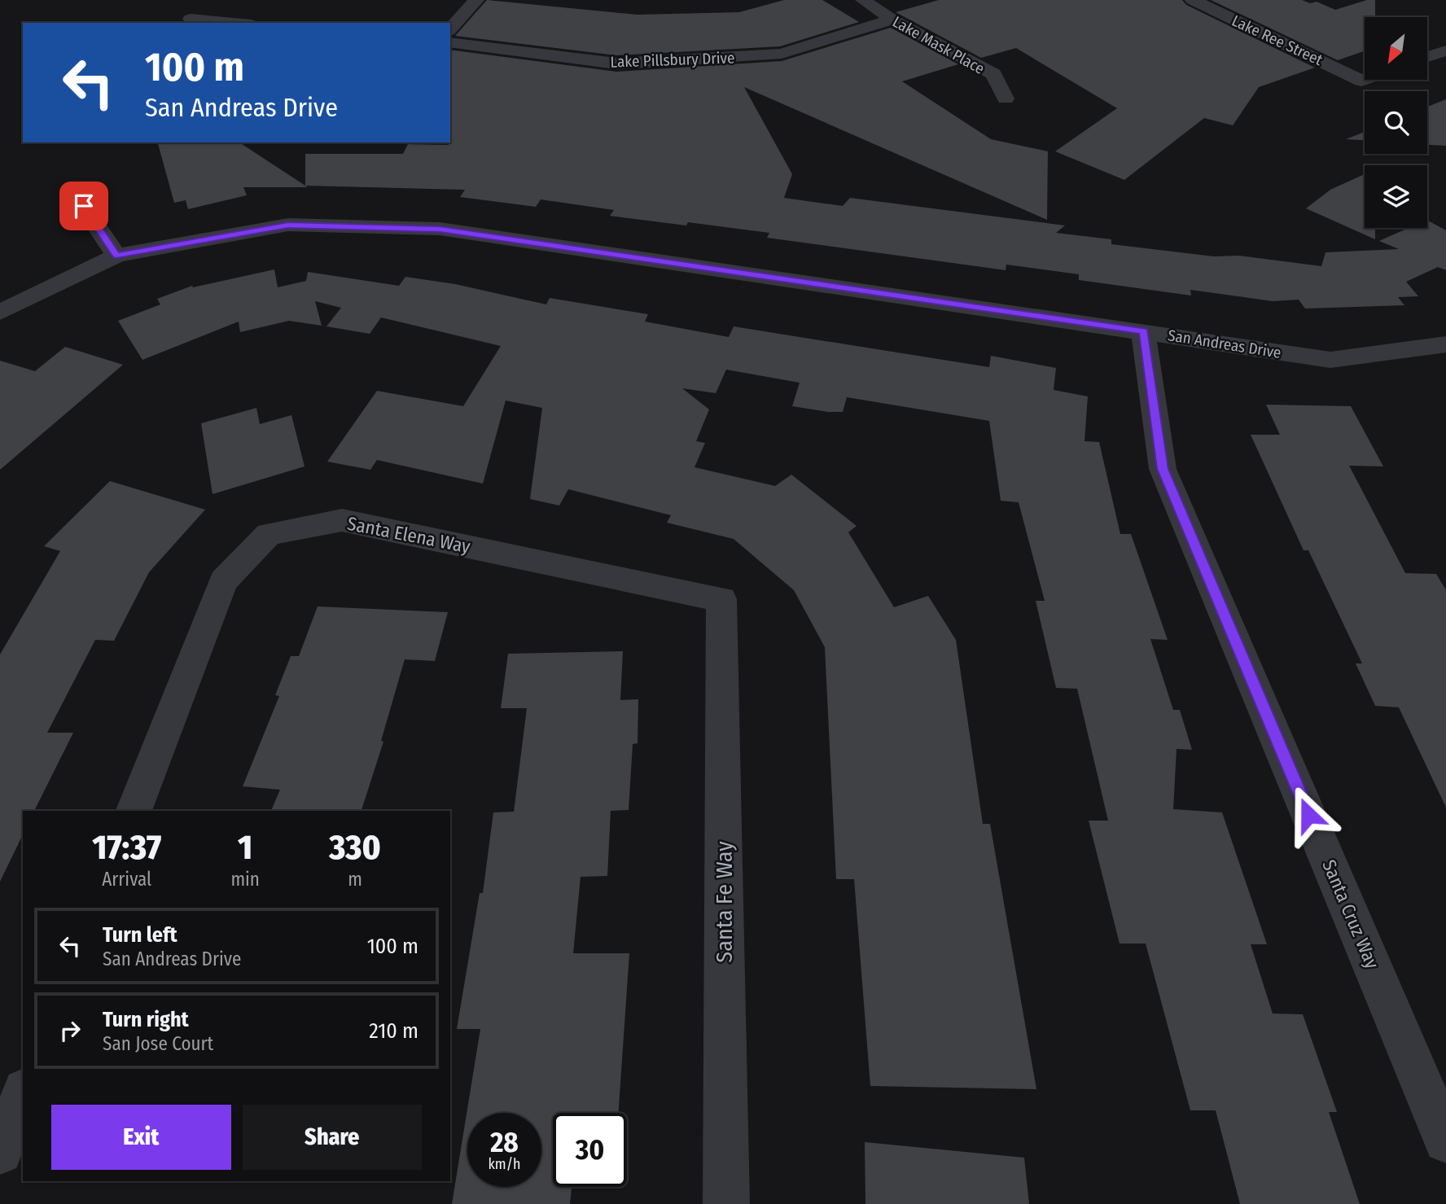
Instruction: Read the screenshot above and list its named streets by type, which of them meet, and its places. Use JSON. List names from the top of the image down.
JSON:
{
  "streets": {
    "street": [
      "Lake Ree Street",
      "Lake Mask Place",
      "Lake Pillsbury Drive",
      "San Andreas Drive",
      "Santa Elena Way",
      "Santa Fe Way",
      "Santa Cruz Way"
    ]
  },
  "crossings": [
    ["Lake Mask Place", "Lake Pillsbury Drive"],
    ["San Andreas Drive", "Santa Cruz Way"],
    ["Santa Elena Way", "Santa Fe Way"]
  ],
  "north": "bottom left",
  "page": {
    "turn": ["100 m", "San Andreas Drive"],
    "eta": [
      "17:37",
      "Arrival",
      "1",
      "min",
      "330",
      "m"
    ],
    "list": [
      {
        "name": "Turn left",
        "note": "San Andreas Drive",
        "value": "100 m"
      },
      {
        "name": "Turn right",
        "note": "San Jose Court",
        "value": "210 m"
      }
    ],
    "buttons": ["Exit", "Share"],
    "speed": "28 km/h",
    "limit": "30"
  }
}
